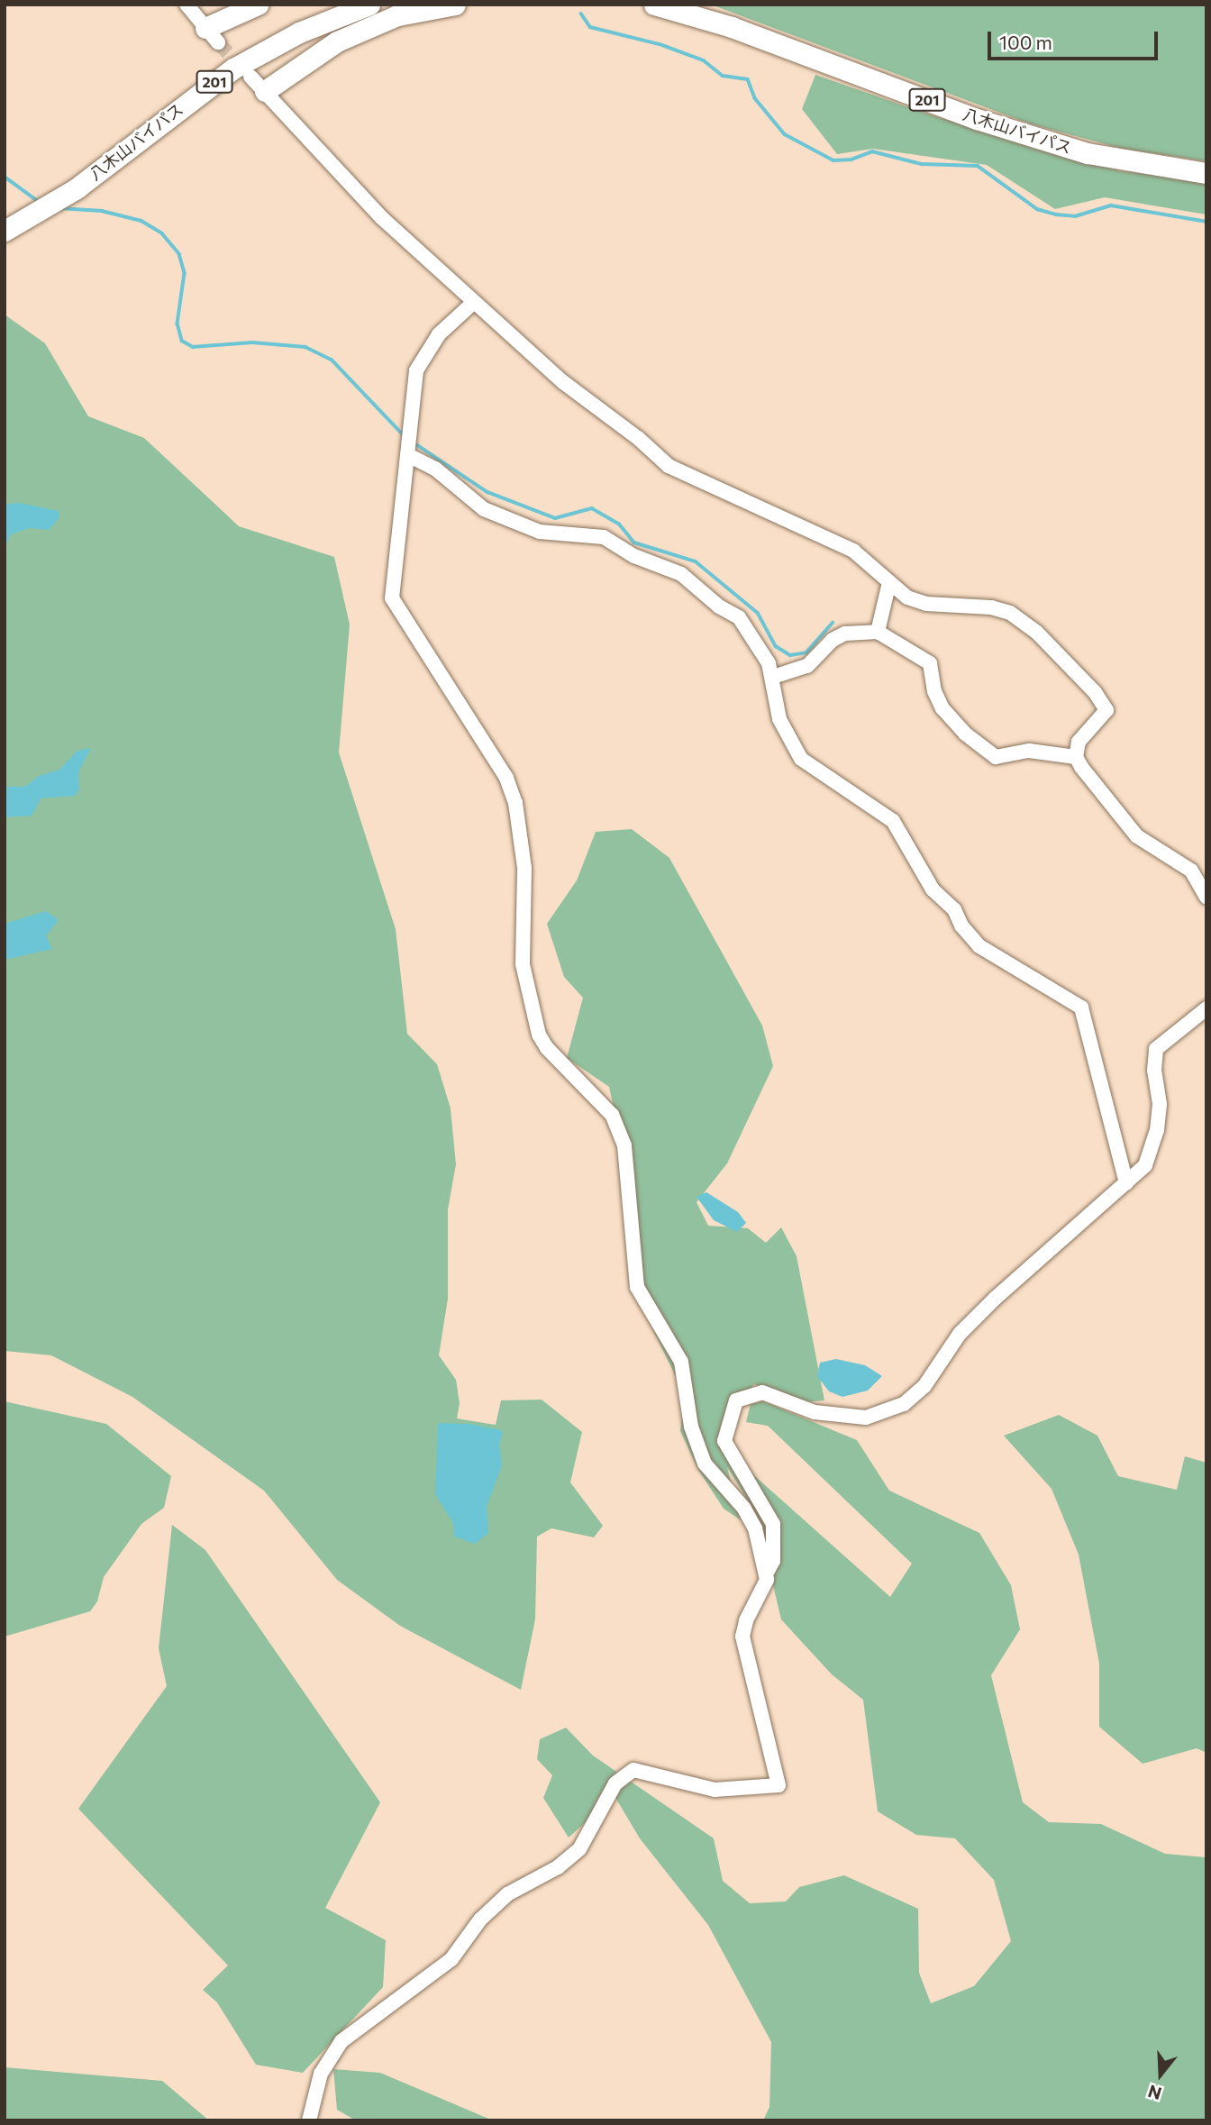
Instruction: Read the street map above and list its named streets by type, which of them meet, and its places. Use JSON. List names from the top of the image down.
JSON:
{
  "streets": {
    "highway": ["201", "八木山バイパス"]
  },
  "scale_bar": "100 m",
  "north": "bottom"
}
